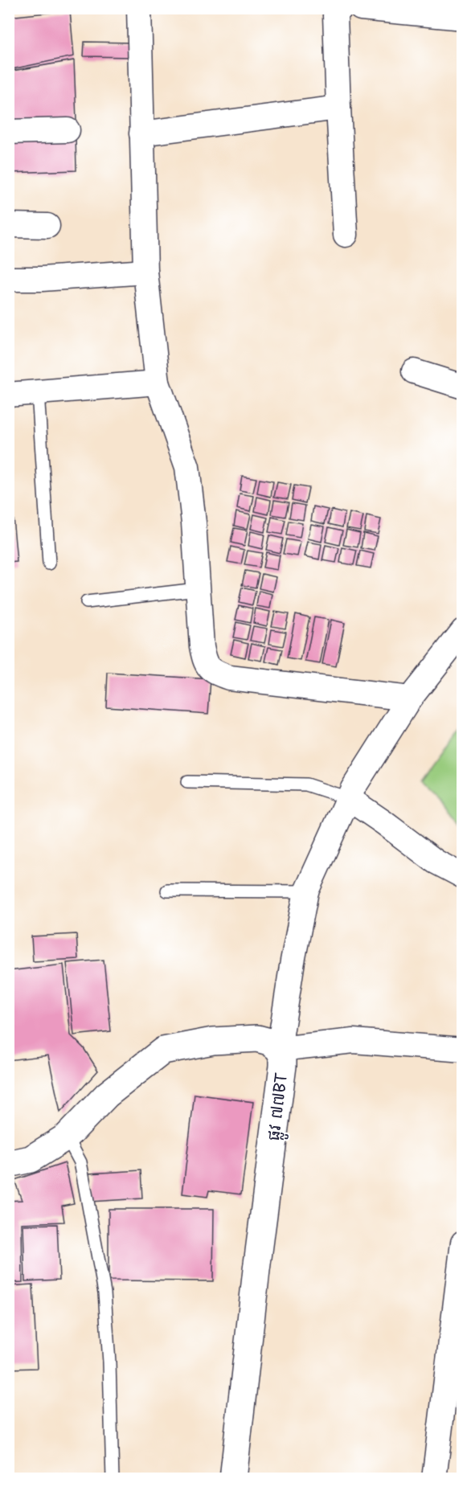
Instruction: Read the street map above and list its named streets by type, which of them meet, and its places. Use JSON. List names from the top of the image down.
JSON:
{
  "streets": {
    "street": ["ផ្លូវ ៧៧BT"]
  }
}
